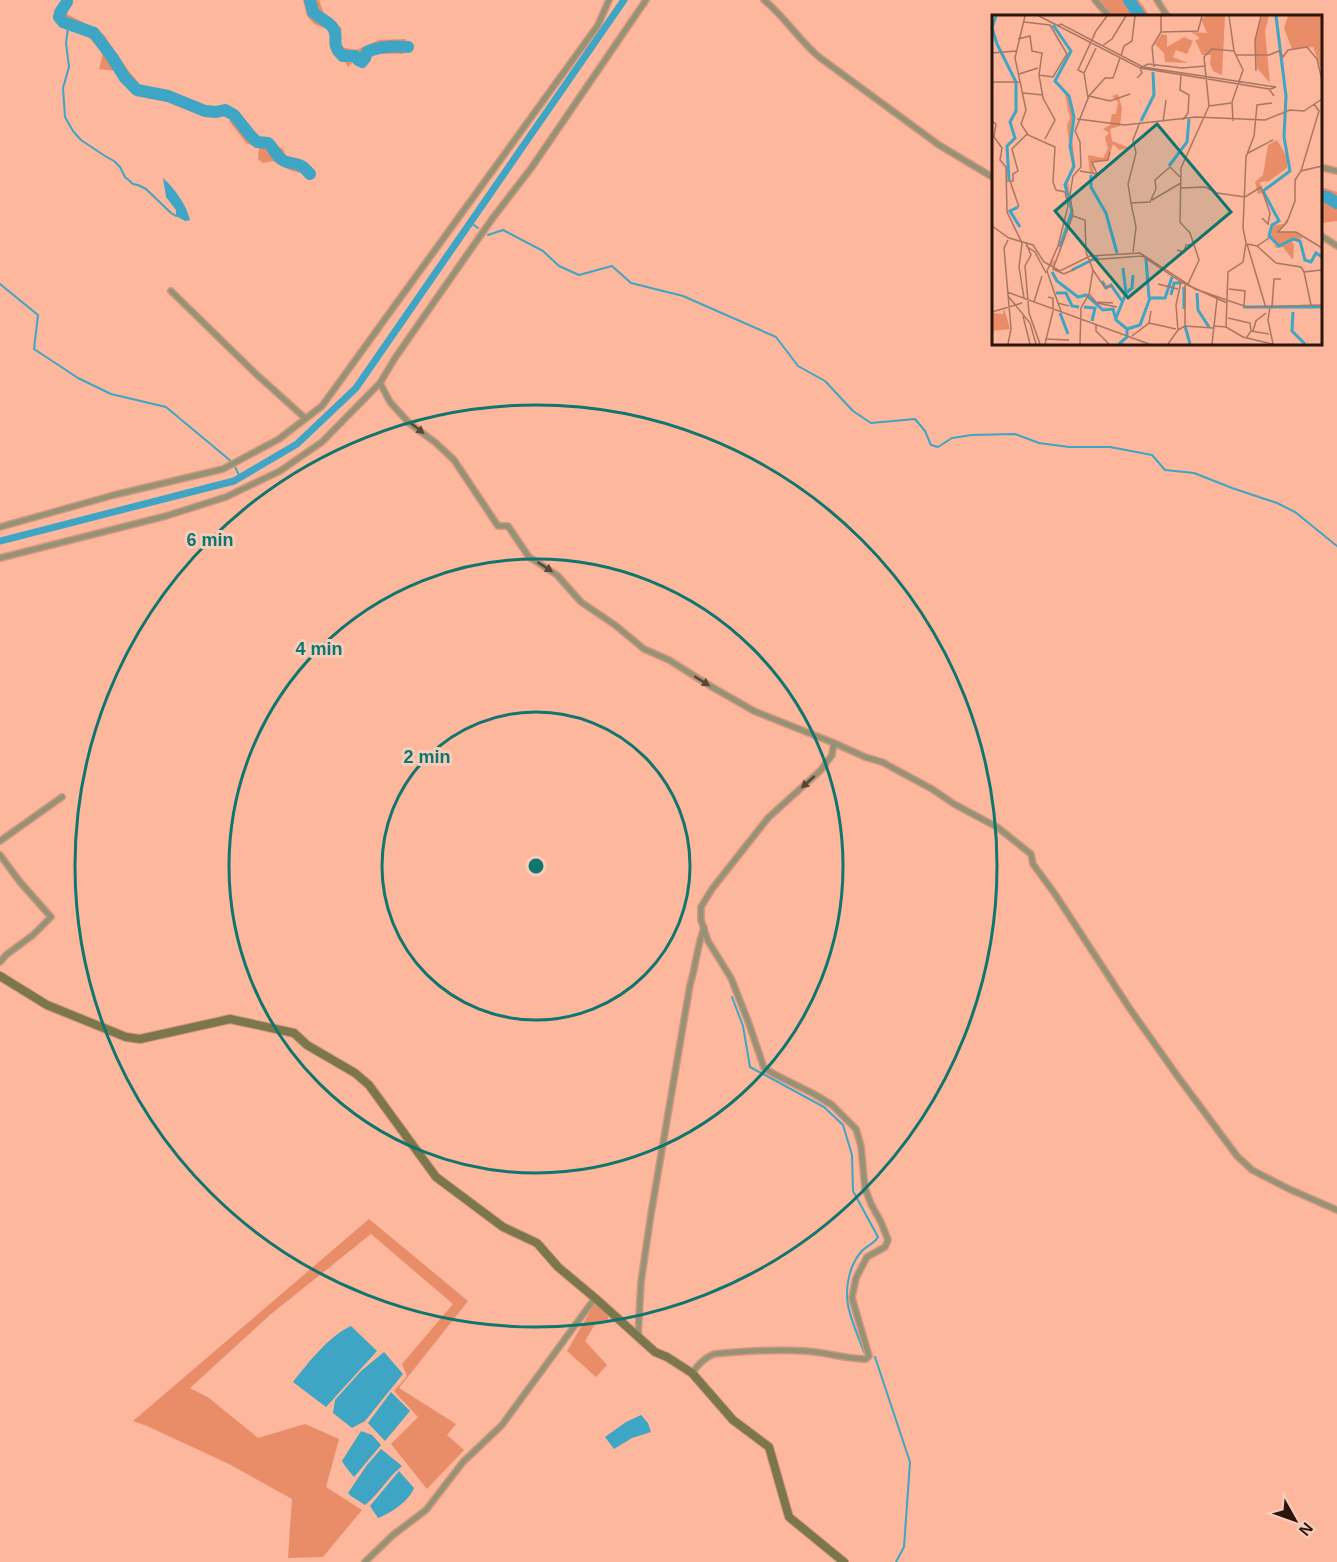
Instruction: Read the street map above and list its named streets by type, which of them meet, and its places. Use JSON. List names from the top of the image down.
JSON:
{
  "north": "bottom right",
  "rings": ["6 min", "4 min", "2 min"]
}
